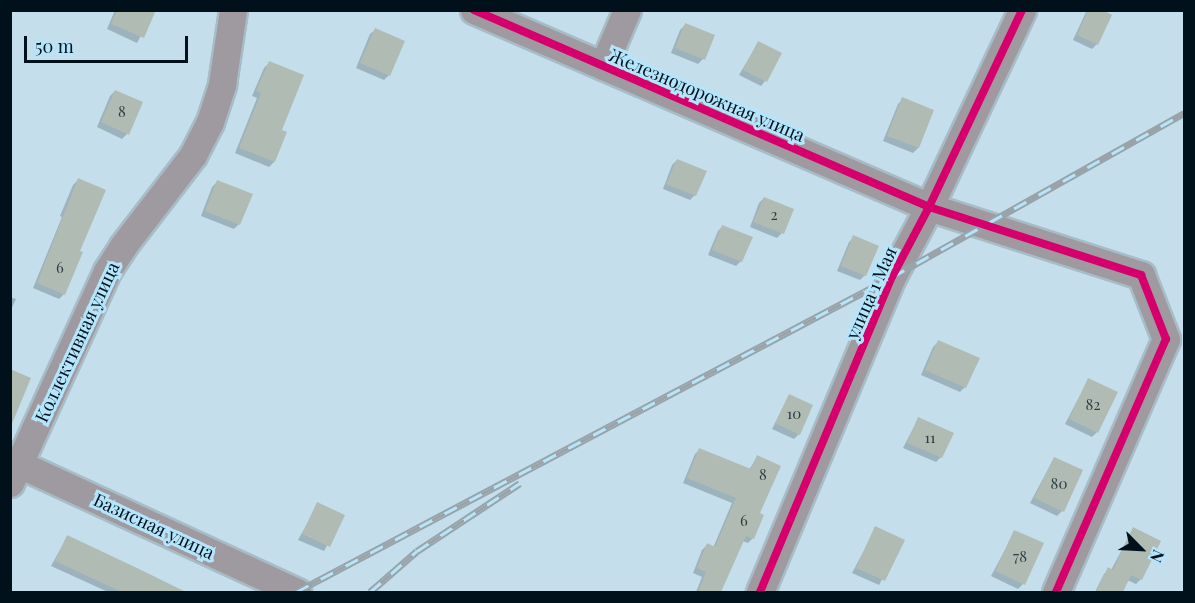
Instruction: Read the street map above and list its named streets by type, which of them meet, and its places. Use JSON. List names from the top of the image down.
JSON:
{
  "streets": {
    "street": [
      "Железнодорожная улица",
      "улица 1 Мая",
      "Коллективная улица",
      "Базисная улица"
    ]
  },
  "crossings": [
    ["Железнодорожная улица", "улица 1 Мая"],
    ["Коллективная улица", "Базисная улица"]
  ],
  "house_numbers": [
    "8",
    "2",
    "6",
    "82",
    "10",
    "11",
    "8",
    "80",
    "6",
    "78"
  ],
  "scale_bar": "50 m",
  "north": "bottom right"
}
